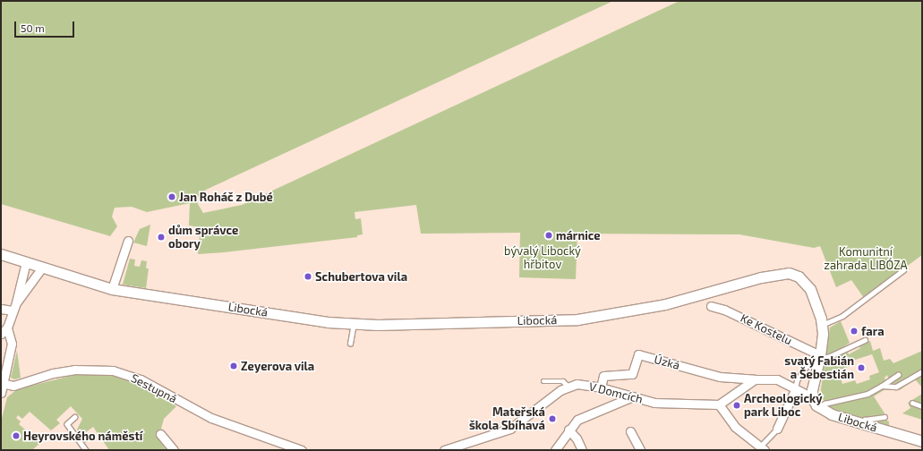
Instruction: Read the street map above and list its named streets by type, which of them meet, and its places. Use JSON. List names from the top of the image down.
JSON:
{
  "streets": {
    "street": [
      "Libocká",
      "Ke Kostelu",
      "Úzká",
      "Sestupná",
      "V Domcích"
    ]
  },
  "crossings": [
    ["Libocká", "Ke Kostelu"],
    ["Úzká", "V Domcích"]
  ],
  "parks": ["bývalý Libocký hřbitov", "Komunitní zahrada LIBÓZA"],
  "places": [
    "Jan Roháč z Dubé",
    "márnice",
    "dům správce obory",
    "Schubertova vila",
    "fara",
    "Zeyerova vila",
    "svatý Fabián a Šebestián",
    "Archeologický park Liboc",
    "Mateřská škola Sbíhavá",
    "Heyrovského náměstí"
  ],
  "scale_bar": "50 m"
}
